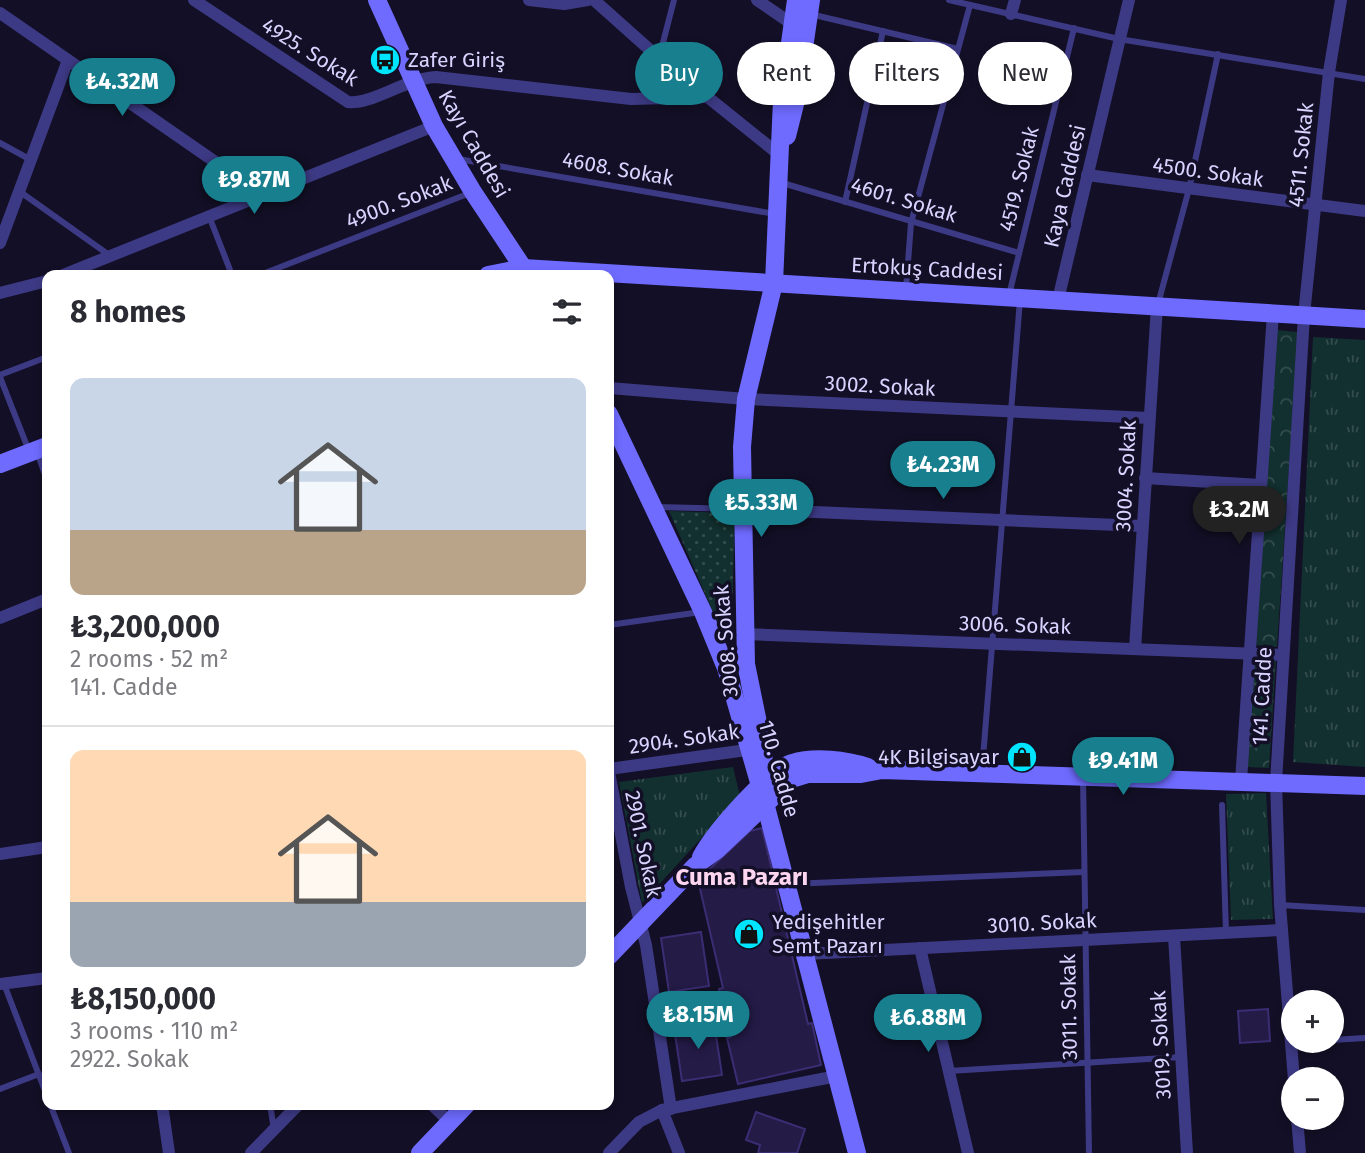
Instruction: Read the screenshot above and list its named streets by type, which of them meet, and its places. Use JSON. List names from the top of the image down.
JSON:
{
  "streets": {
    "street": [
      "4925. Sokak",
      "Kayı Caddesi",
      "4511. Sokak",
      "4500. Sokak",
      "Kaya Caddesi",
      "Ertokuş Caddesi",
      "3002. Sokak",
      "3004. Sokak",
      "3006. Sokak",
      "3008. Sokak",
      "141. Cadde",
      "2904. Sokak",
      "110. Cadde",
      "2901. Sokak",
      "3010. Sokak",
      "3019. Sokak"
    ],
    "lane": [
      "4608. Sokak",
      "4519. Sokak",
      "4601. Sokak",
      "4900. Sokak",
      "3011. Sokak"
    ]
  },
  "crossings": [
    ["4925. Sokak", "Kayı Caddesi"],
    ["Kayı Caddesi", "4608. Sokak"],
    ["Kayı Caddesi", "4900. Sokak"],
    ["4511. Sokak", "4500. Sokak"],
    ["4511. Sokak", "Ertokuş Caddesi"],
    ["4511. Sokak", "141. Cadde"],
    ["4608. Sokak", "3008. Sokak"],
    ["4500. Sokak", "Kaya Caddesi"],
    ["4519. Sokak", "4601. Sokak"],
    ["4519. Sokak", "Ertokuş Caddesi"],
    ["4519. Sokak", "3002. Sokak"],
    ["4519. Sokak", "3006. Sokak"],
    ["Kaya Caddesi", "Ertokuş Caddesi"],
    ["4601. Sokak", "3008. Sokak"],
    ["Ertokuş Caddesi", "3004. Sokak"],
    ["Ertokuş Caddesi", "3008. Sokak"],
    ["Ertokuş Caddesi", "141. Cadde"],
    ["3002. Sokak", "3004. Sokak"],
    ["3002. Sokak", "3008. Sokak"],
    ["3004. Sokak", "3006. Sokak"],
    ["3006. Sokak", "3008. Sokak"],
    ["3006. Sokak", "141. Cadde"],
    ["3008. Sokak", "2904. Sokak"],
    ["3008. Sokak", "110. Cadde"],
    ["141. Cadde", "3010. Sokak"],
    ["2904. Sokak", "110. Cadde"],
    ["110. Cadde", "3010. Sokak"],
    ["3010. Sokak", "3011. Sokak"],
    ["3010. Sokak", "3019. Sokak"]
  ],
  "districts": ["Cuma Pazarı"],
  "places": {
    "bus stop": ["Zafer Giriş"],
    "shop": ["4K Bilgisayar", "Yedişehitler Semt Pazarı"]
  },
  "page": {
    "chip": [
      "Buy",
      "Rent",
      "Filters",
      "New"
    ],
    "price": [
      "₺4.32M",
      "₺9.87M",
      "₺4.23M",
      "₺5.33M",
      "₺3.2M",
      "₺9.41M",
      "₺8.15M",
      "₺6.88M"
    ],
    "heading": "8 homes",
    "list": [
      {
        "name": "₺3,200,000",
        "note": "2 rooms · 52 m² · 141. Cadde"
      },
      {
        "name": "₺8,150,000",
        "note": "3 rooms · 110 m² · 2922. Sokak"
      }
    ],
    "map_buttons": ["+", "−"]
  }
}
